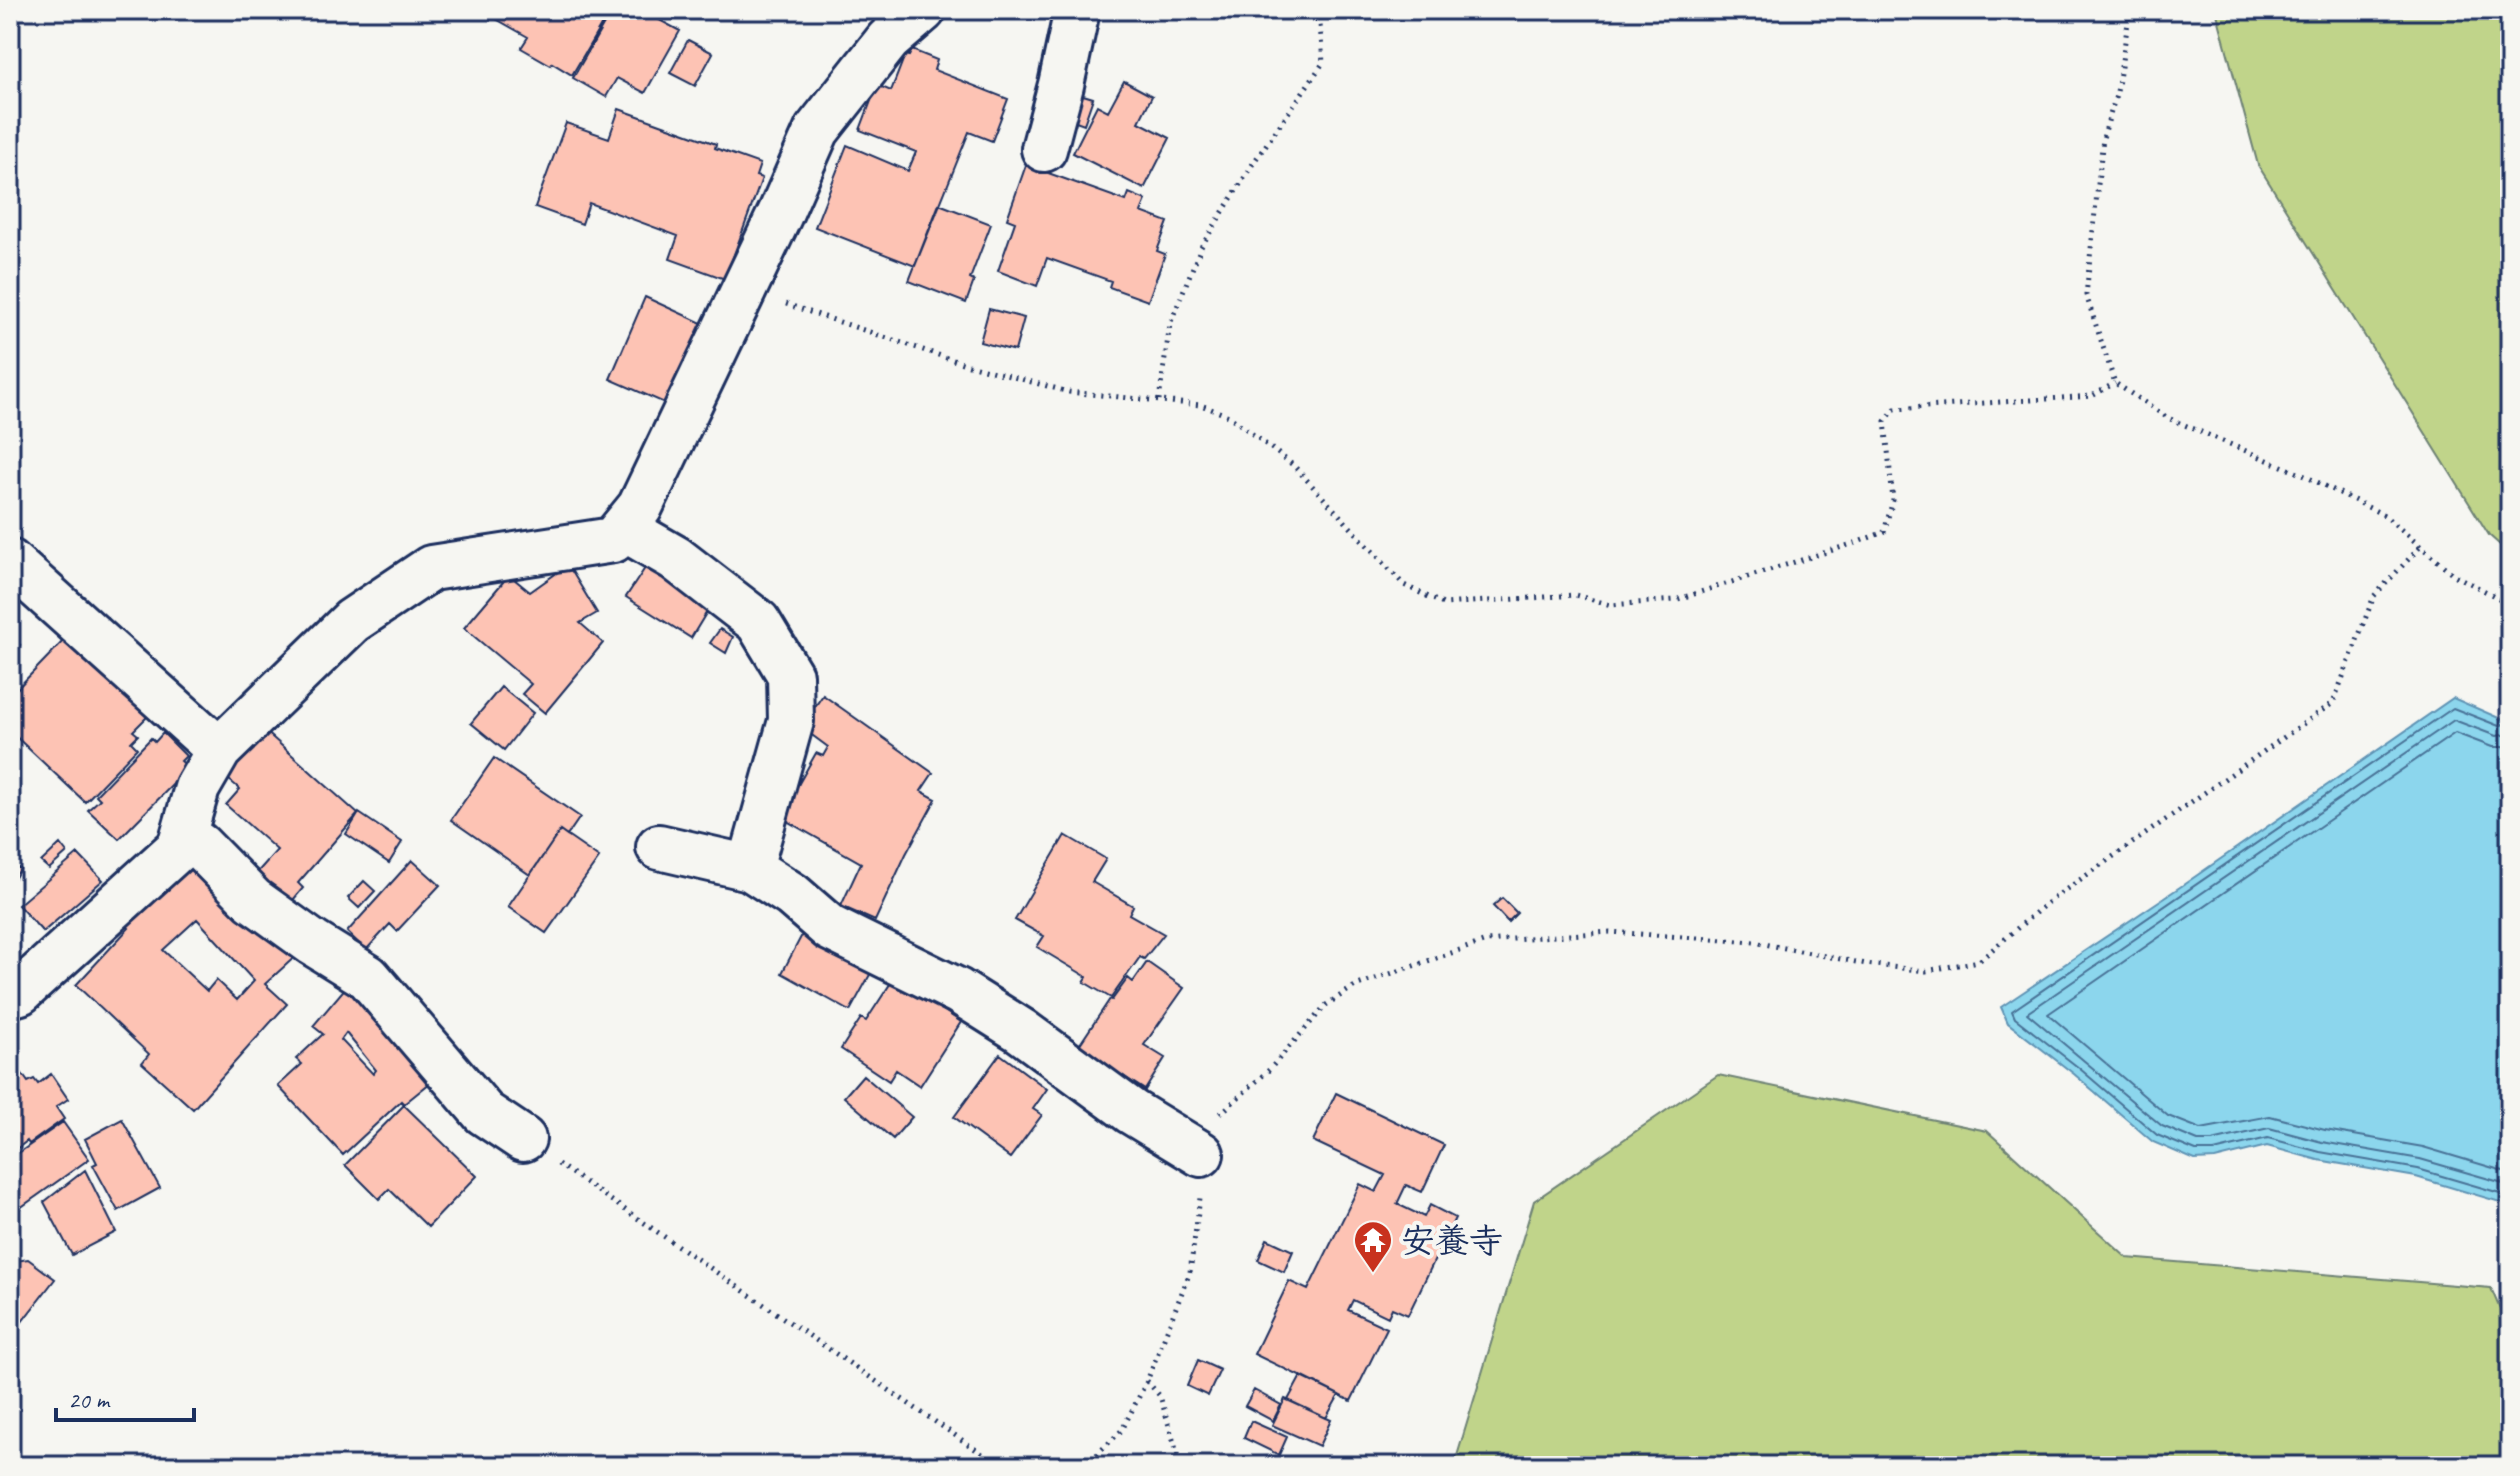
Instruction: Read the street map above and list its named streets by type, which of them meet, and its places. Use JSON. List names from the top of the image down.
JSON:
{
  "places": {
    "temple": ["安養寺"]
  },
  "scale_bar": "20 m"
}
